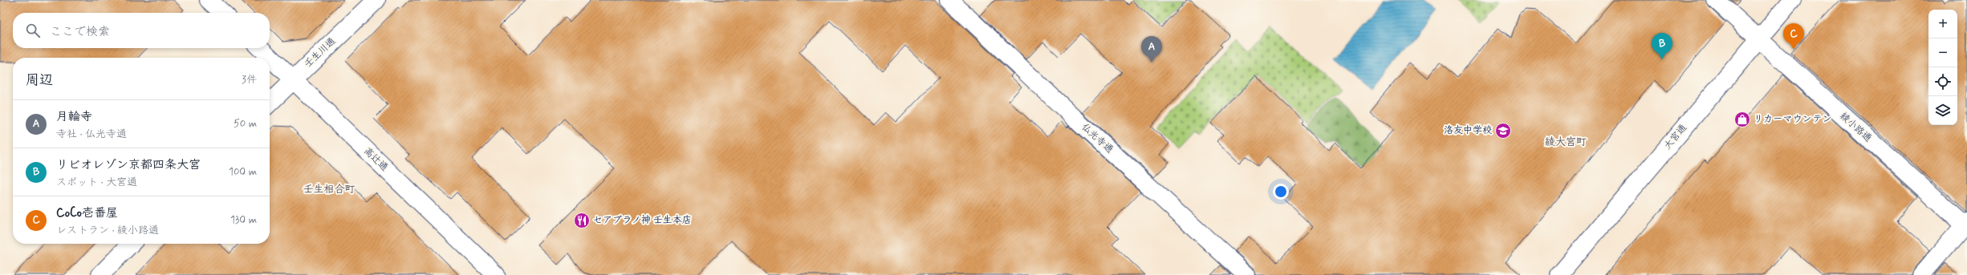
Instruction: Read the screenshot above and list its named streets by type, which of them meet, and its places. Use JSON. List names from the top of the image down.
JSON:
{
  "streets": {
    "street": [
      "壬生川通",
      "綾小路通",
      "大宮通",
      "仏光寺通",
      "高辻通"
    ]
  },
  "crossings": [
    ["壬生川通", "高辻通"],
    ["綾小路通", "大宮通"]
  ],
  "districts": ["綾大宮町", "壬生相合町"],
  "places": {
    "shop": ["リカーマウンテン"],
    "school or university": ["洛友中学校"],
    "restaurant": ["セアブラノ神 壬生本店"]
  },
  "page": {
    "map_buttons": ["+", "−"],
    "search": "ここで検索",
    "pins": ["C", "B", "A"],
    "heading": ["周辺", "3件"],
    "list": [
      {
        "mark": "A",
        "name": "月輪寺",
        "note": "寺社 · 仏光寺通",
        "value": "50 m"
      },
      {
        "mark": "B",
        "name": "リビオレゾン京都四条大宮",
        "note": "スポット · 大宮通",
        "value": "100 m"
      },
      {
        "mark": "C",
        "name": "CoCo壱番屋",
        "note": "レストラン · 綾小路通",
        "value": "130 m"
      }
    ]
  }
}
